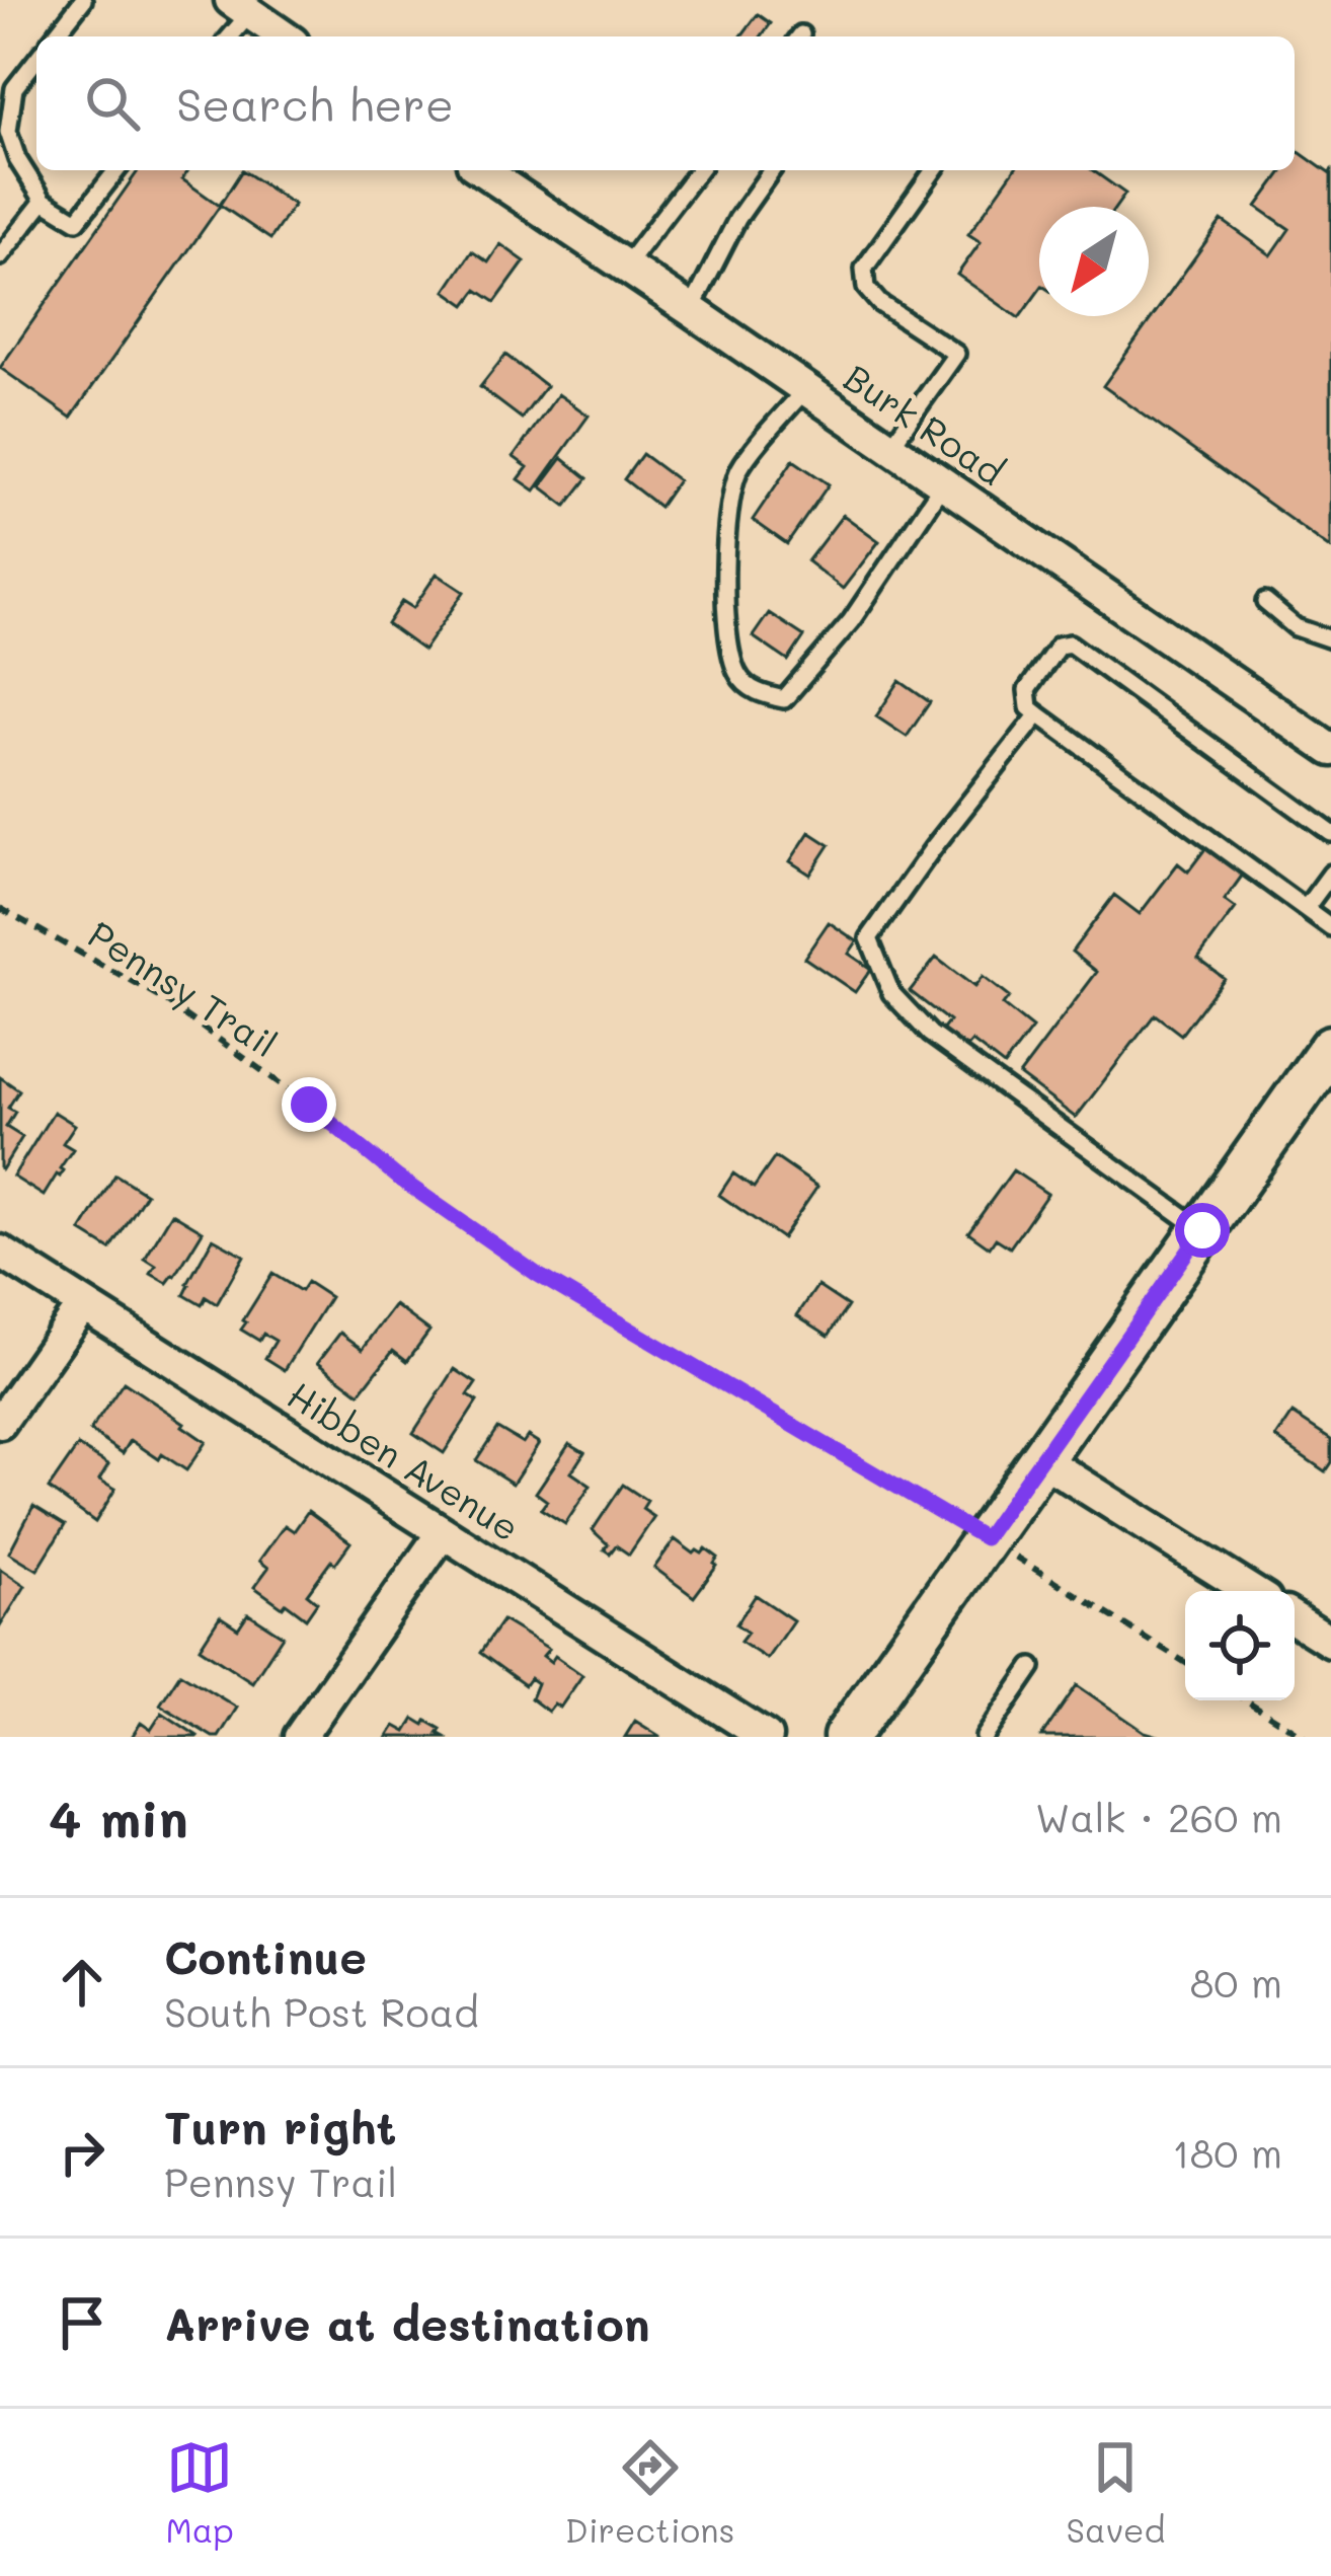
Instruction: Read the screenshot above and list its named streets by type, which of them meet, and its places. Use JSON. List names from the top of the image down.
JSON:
{
  "streets": {
    "street": ["Burk Road", "Hibben Avenue"],
    "path": ["Pennsy Trail"]
  },
  "north": "bottom left",
  "page": {
    "search": "Search here",
    "heading": ["4 min", "Walk · 260 m"],
    "list": [
      ["Continue", "South Post Road", "80 m"],
      ["Turn right", "Pennsy Trail", "180 m"],
      "Arrive at destination"
    ],
    "nav": ["Map", "Directions", "Saved"]
  }
}
